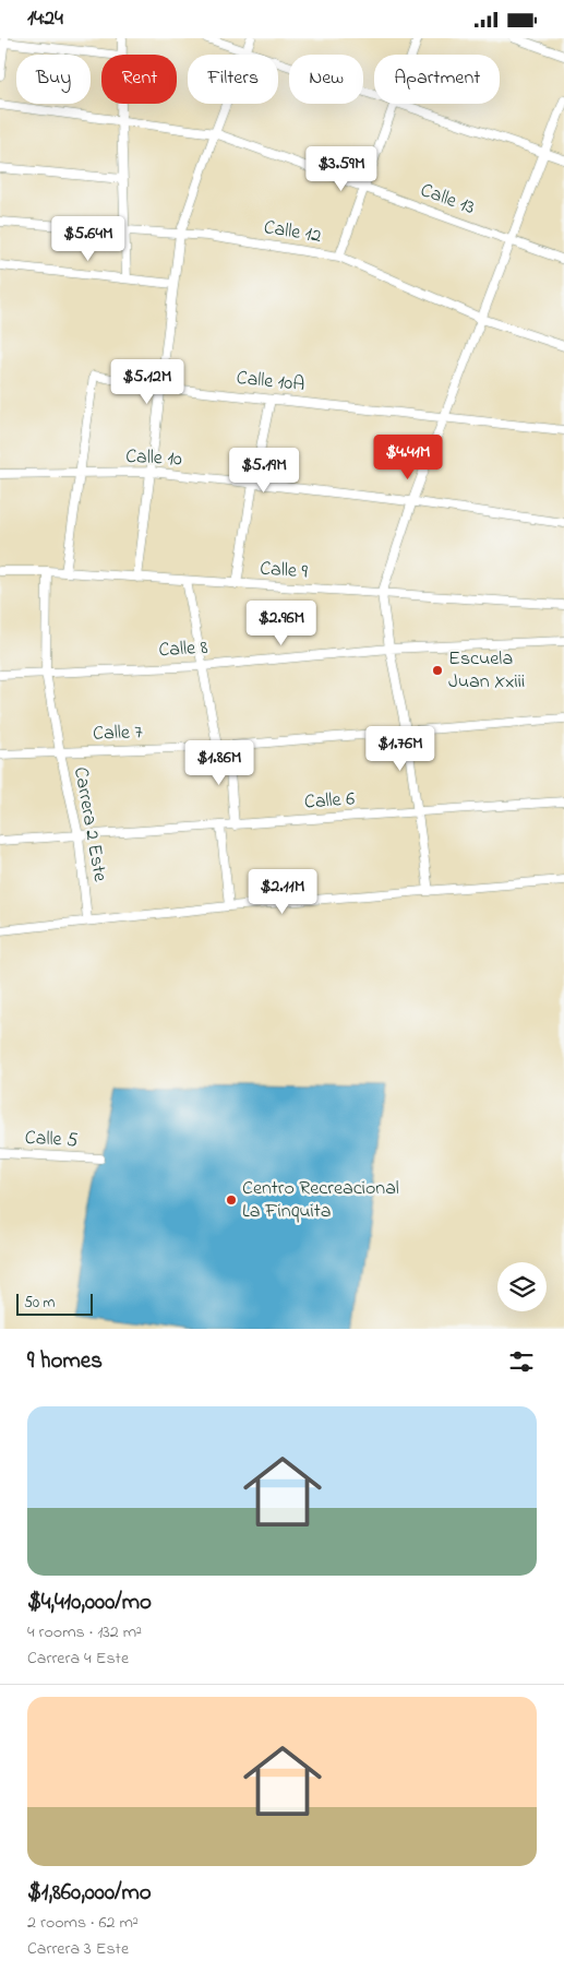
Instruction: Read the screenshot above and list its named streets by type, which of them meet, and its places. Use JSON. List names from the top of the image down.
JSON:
{
  "streets": {
    "street": [
      "Calle 13",
      "Calle 12",
      "Calle 10A",
      "Calle 10",
      "Calle 9",
      "Calle 8",
      "Calle 7",
      "Calle 6",
      "Carrera 2 Este",
      "Calle 5"
    ]
  },
  "crossings": [
    ["Calle 10A", "Calle 10"],
    ["Calle 9", "Carrera 2 Este"],
    ["Calle 8", "Carrera 2 Este"],
    ["Calle 7", "Carrera 2 Este"],
    ["Calle 6", "Carrera 2 Este"]
  ],
  "places": ["Escuela Juan Xxiii", "Centro Recreacional La Finquita"],
  "scale_bar": "50 m",
  "page": {
    "status": "14:24",
    "chip": [
      "Buy",
      "Rent",
      "Filters",
      "New",
      "Apartment"
    ],
    "price": [
      "$3.59M",
      "$5.64M",
      "$5.12M",
      "$4.41M",
      "$5.19M",
      "$2.96M",
      "$1.76M",
      "$1.86M",
      "$2.11M"
    ],
    "scale": "50 m",
    "heading": "9 homes",
    "list": [
      {
        "name": "$4,410,000/mo",
        "note": "4 rooms · 132 m² · Carrera 4 Este"
      },
      {
        "name": "$1,860,000/mo",
        "note": "2 rooms · 62 m² · Carrera 3 Este"
      }
    ]
  }
}
